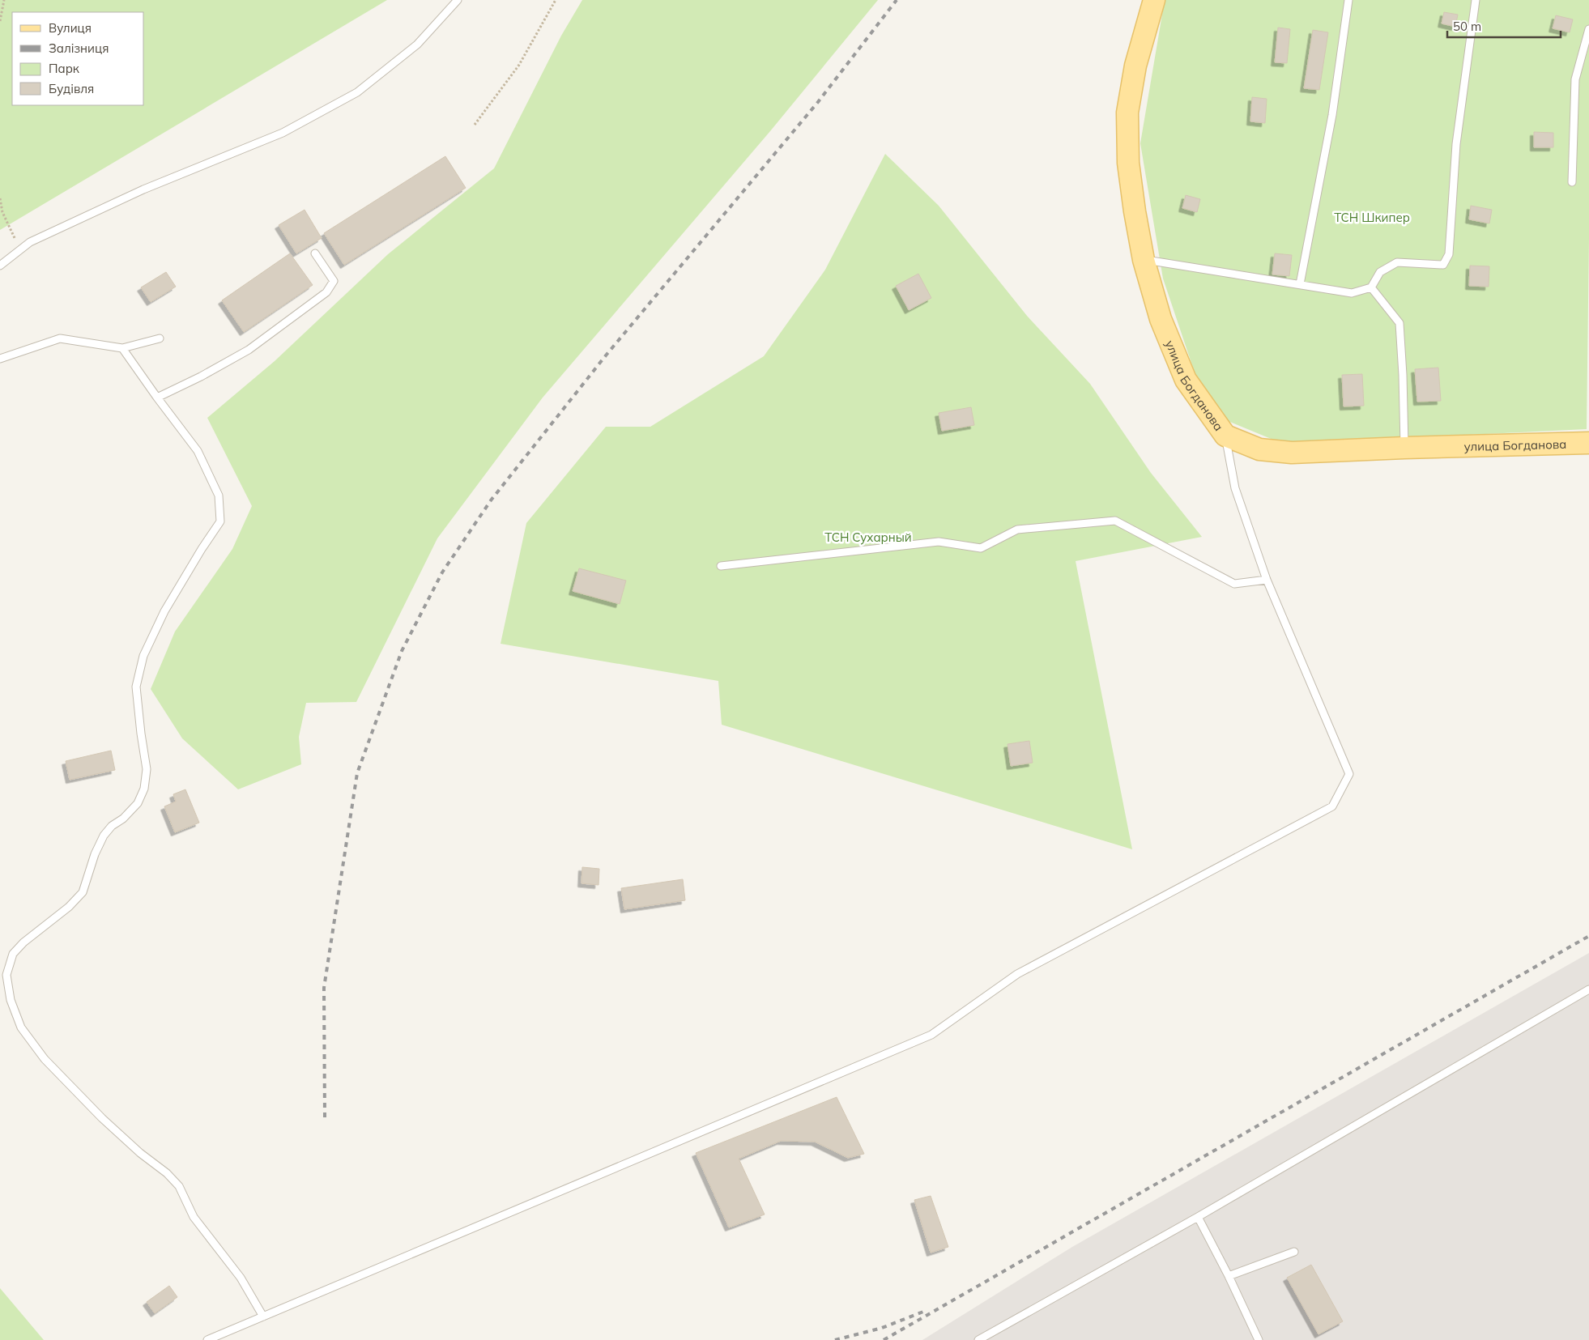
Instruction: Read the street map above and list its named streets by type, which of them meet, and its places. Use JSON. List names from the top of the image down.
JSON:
{
  "streets": {
    "main road": ["улица Богданова"]
  },
  "parks": ["ТСН Шкипер", "ТСН Сухарный"],
  "legend": [
    "Вулиця",
    "Залізниця",
    "Парк",
    "Будівля"
  ],
  "scale_bar": "50 m"
}
